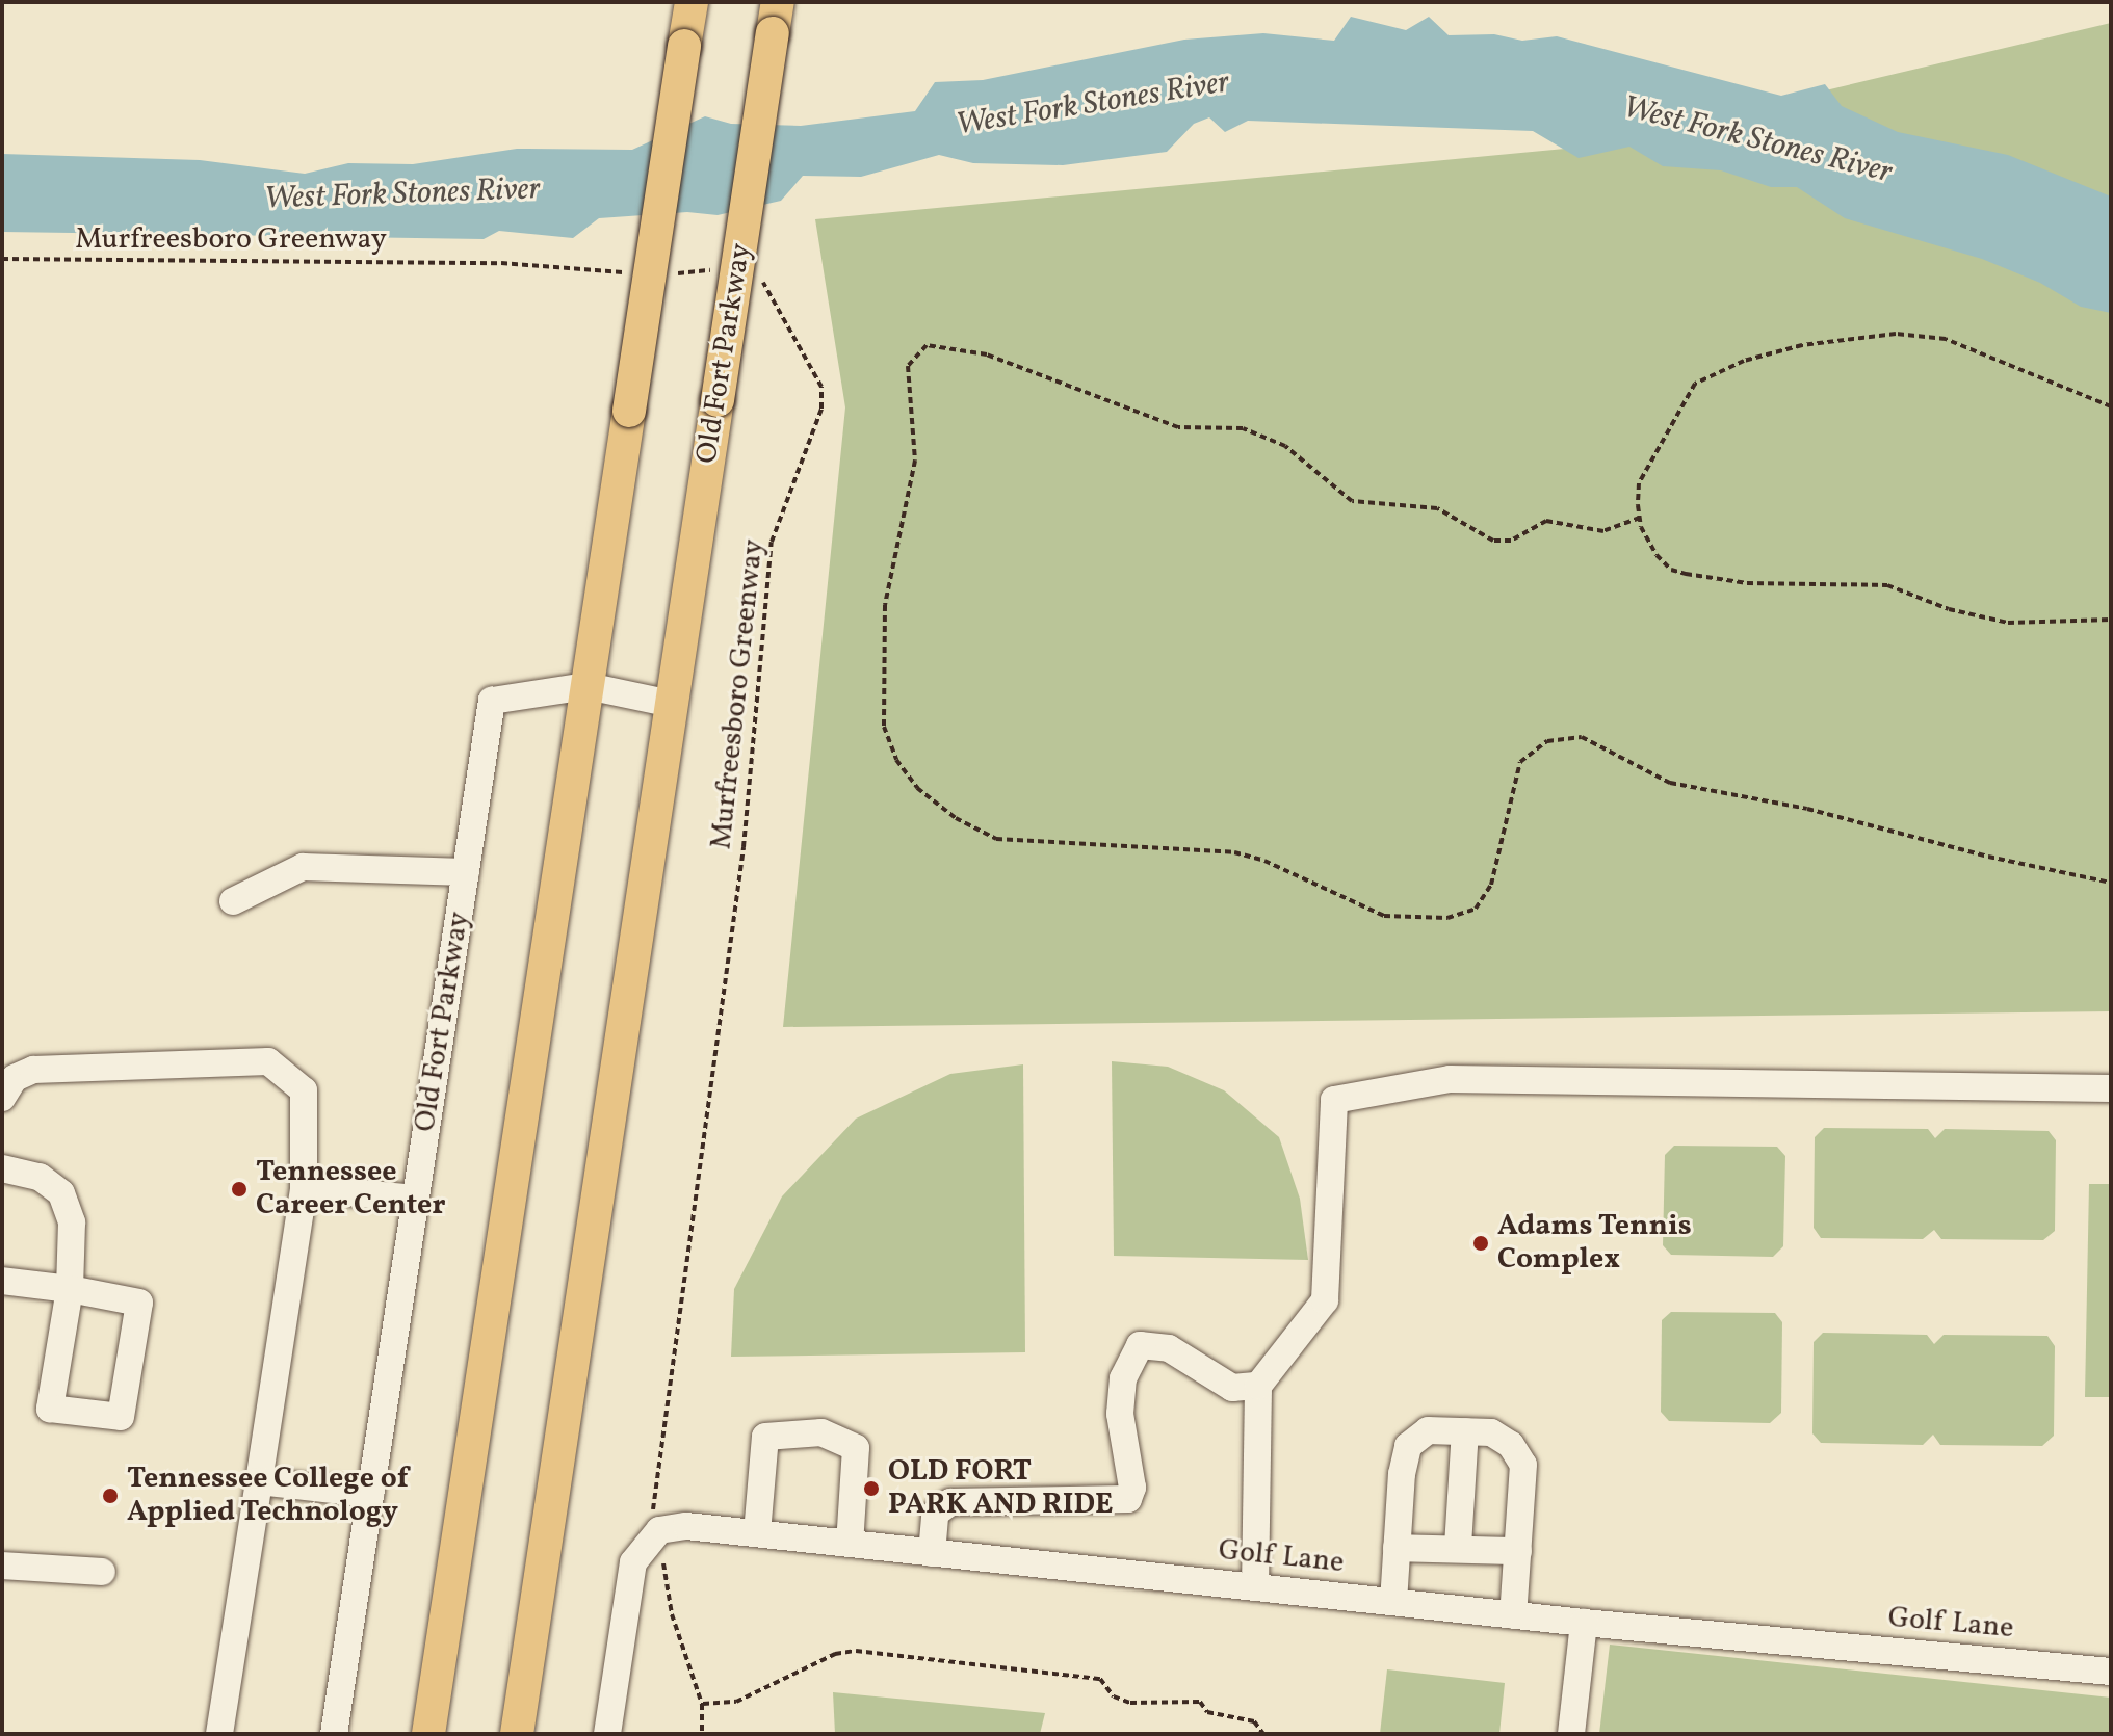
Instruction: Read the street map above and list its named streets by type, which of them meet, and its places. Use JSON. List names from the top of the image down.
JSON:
{
  "streets": {
    "main road": ["Old Fort Parkway"],
    "street": ["Golf Lane"],
    "path": ["Murfreesboro Greenway"]
  },
  "crossings": [
    ["Murfreesboro Greenway", "Golf Lane"]
  ],
  "water": ["West Fork Stones River"],
  "places": [
    "Tennessee Career Center",
    "Adams Tennis Complex",
    "OLD FORT PARK AND RIDE",
    "Tennessee College of Applied Technology"
  ]
}
